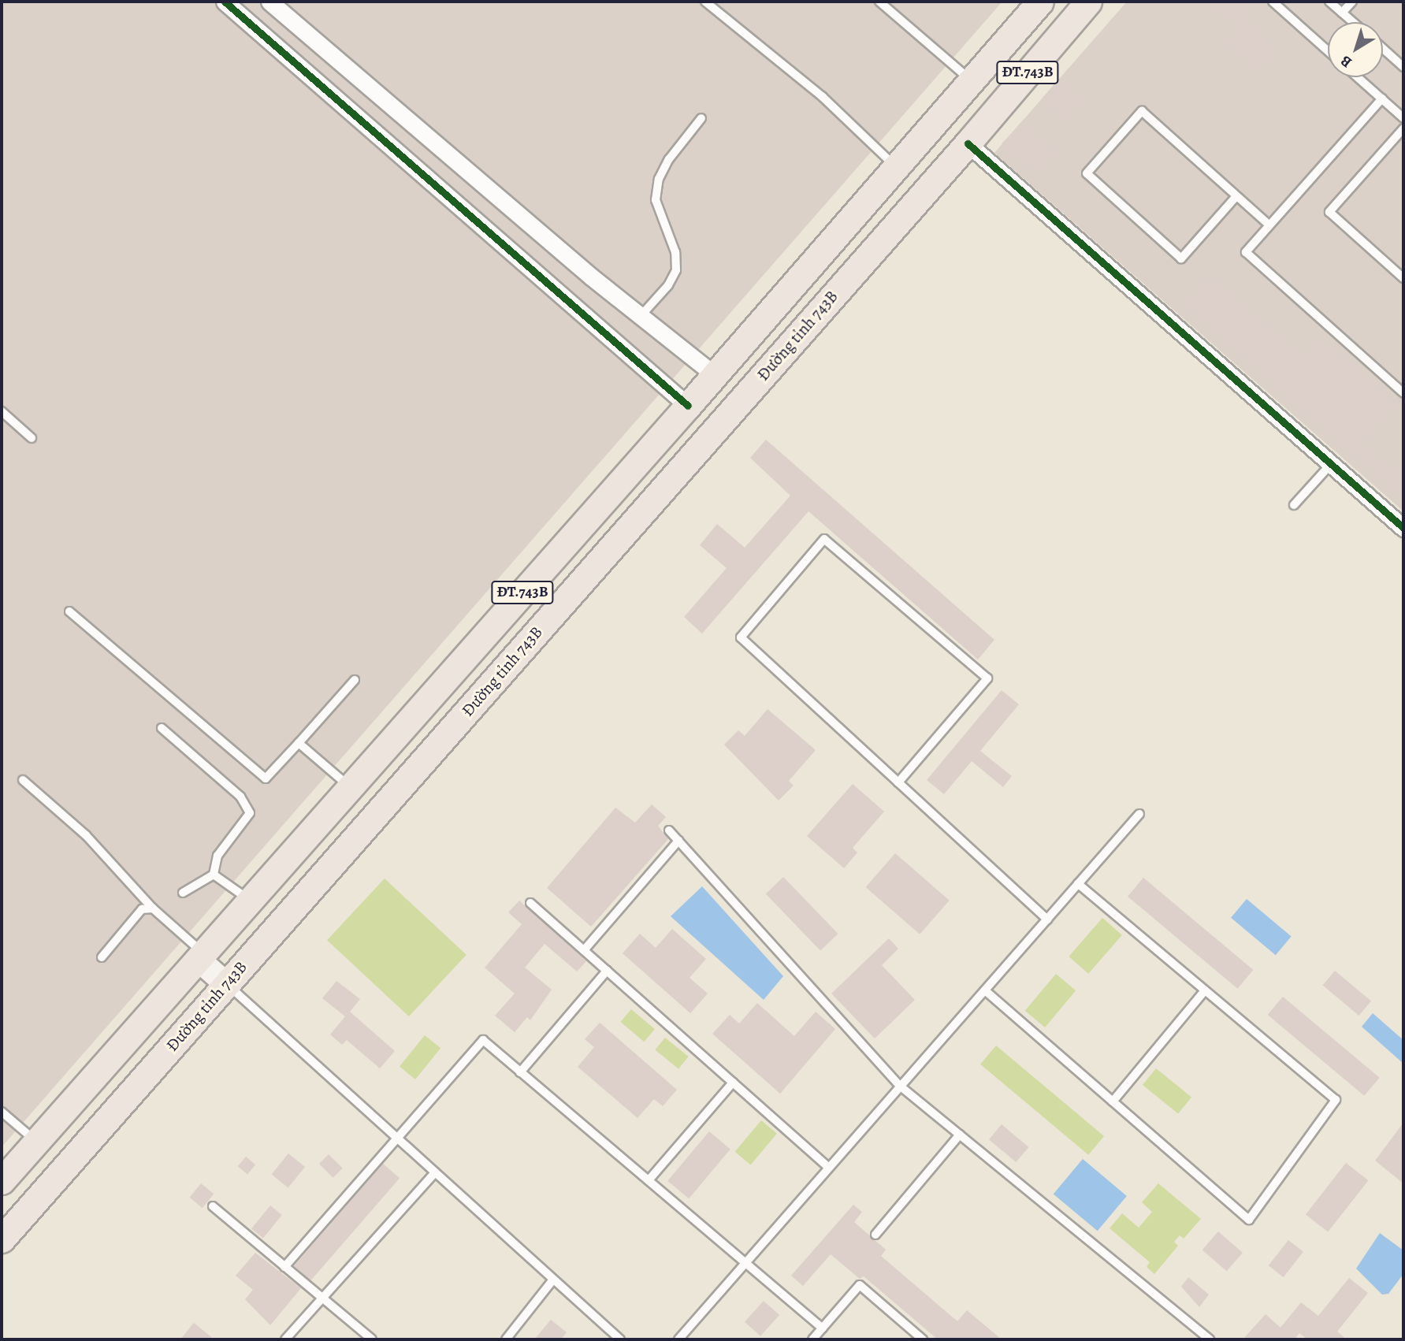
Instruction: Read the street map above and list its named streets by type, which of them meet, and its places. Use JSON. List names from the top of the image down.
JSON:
{
  "streets": {
    "main road": ["ĐT.743B", "Đường tỉnh 743B"]
  },
  "north": "bottom left"
}
